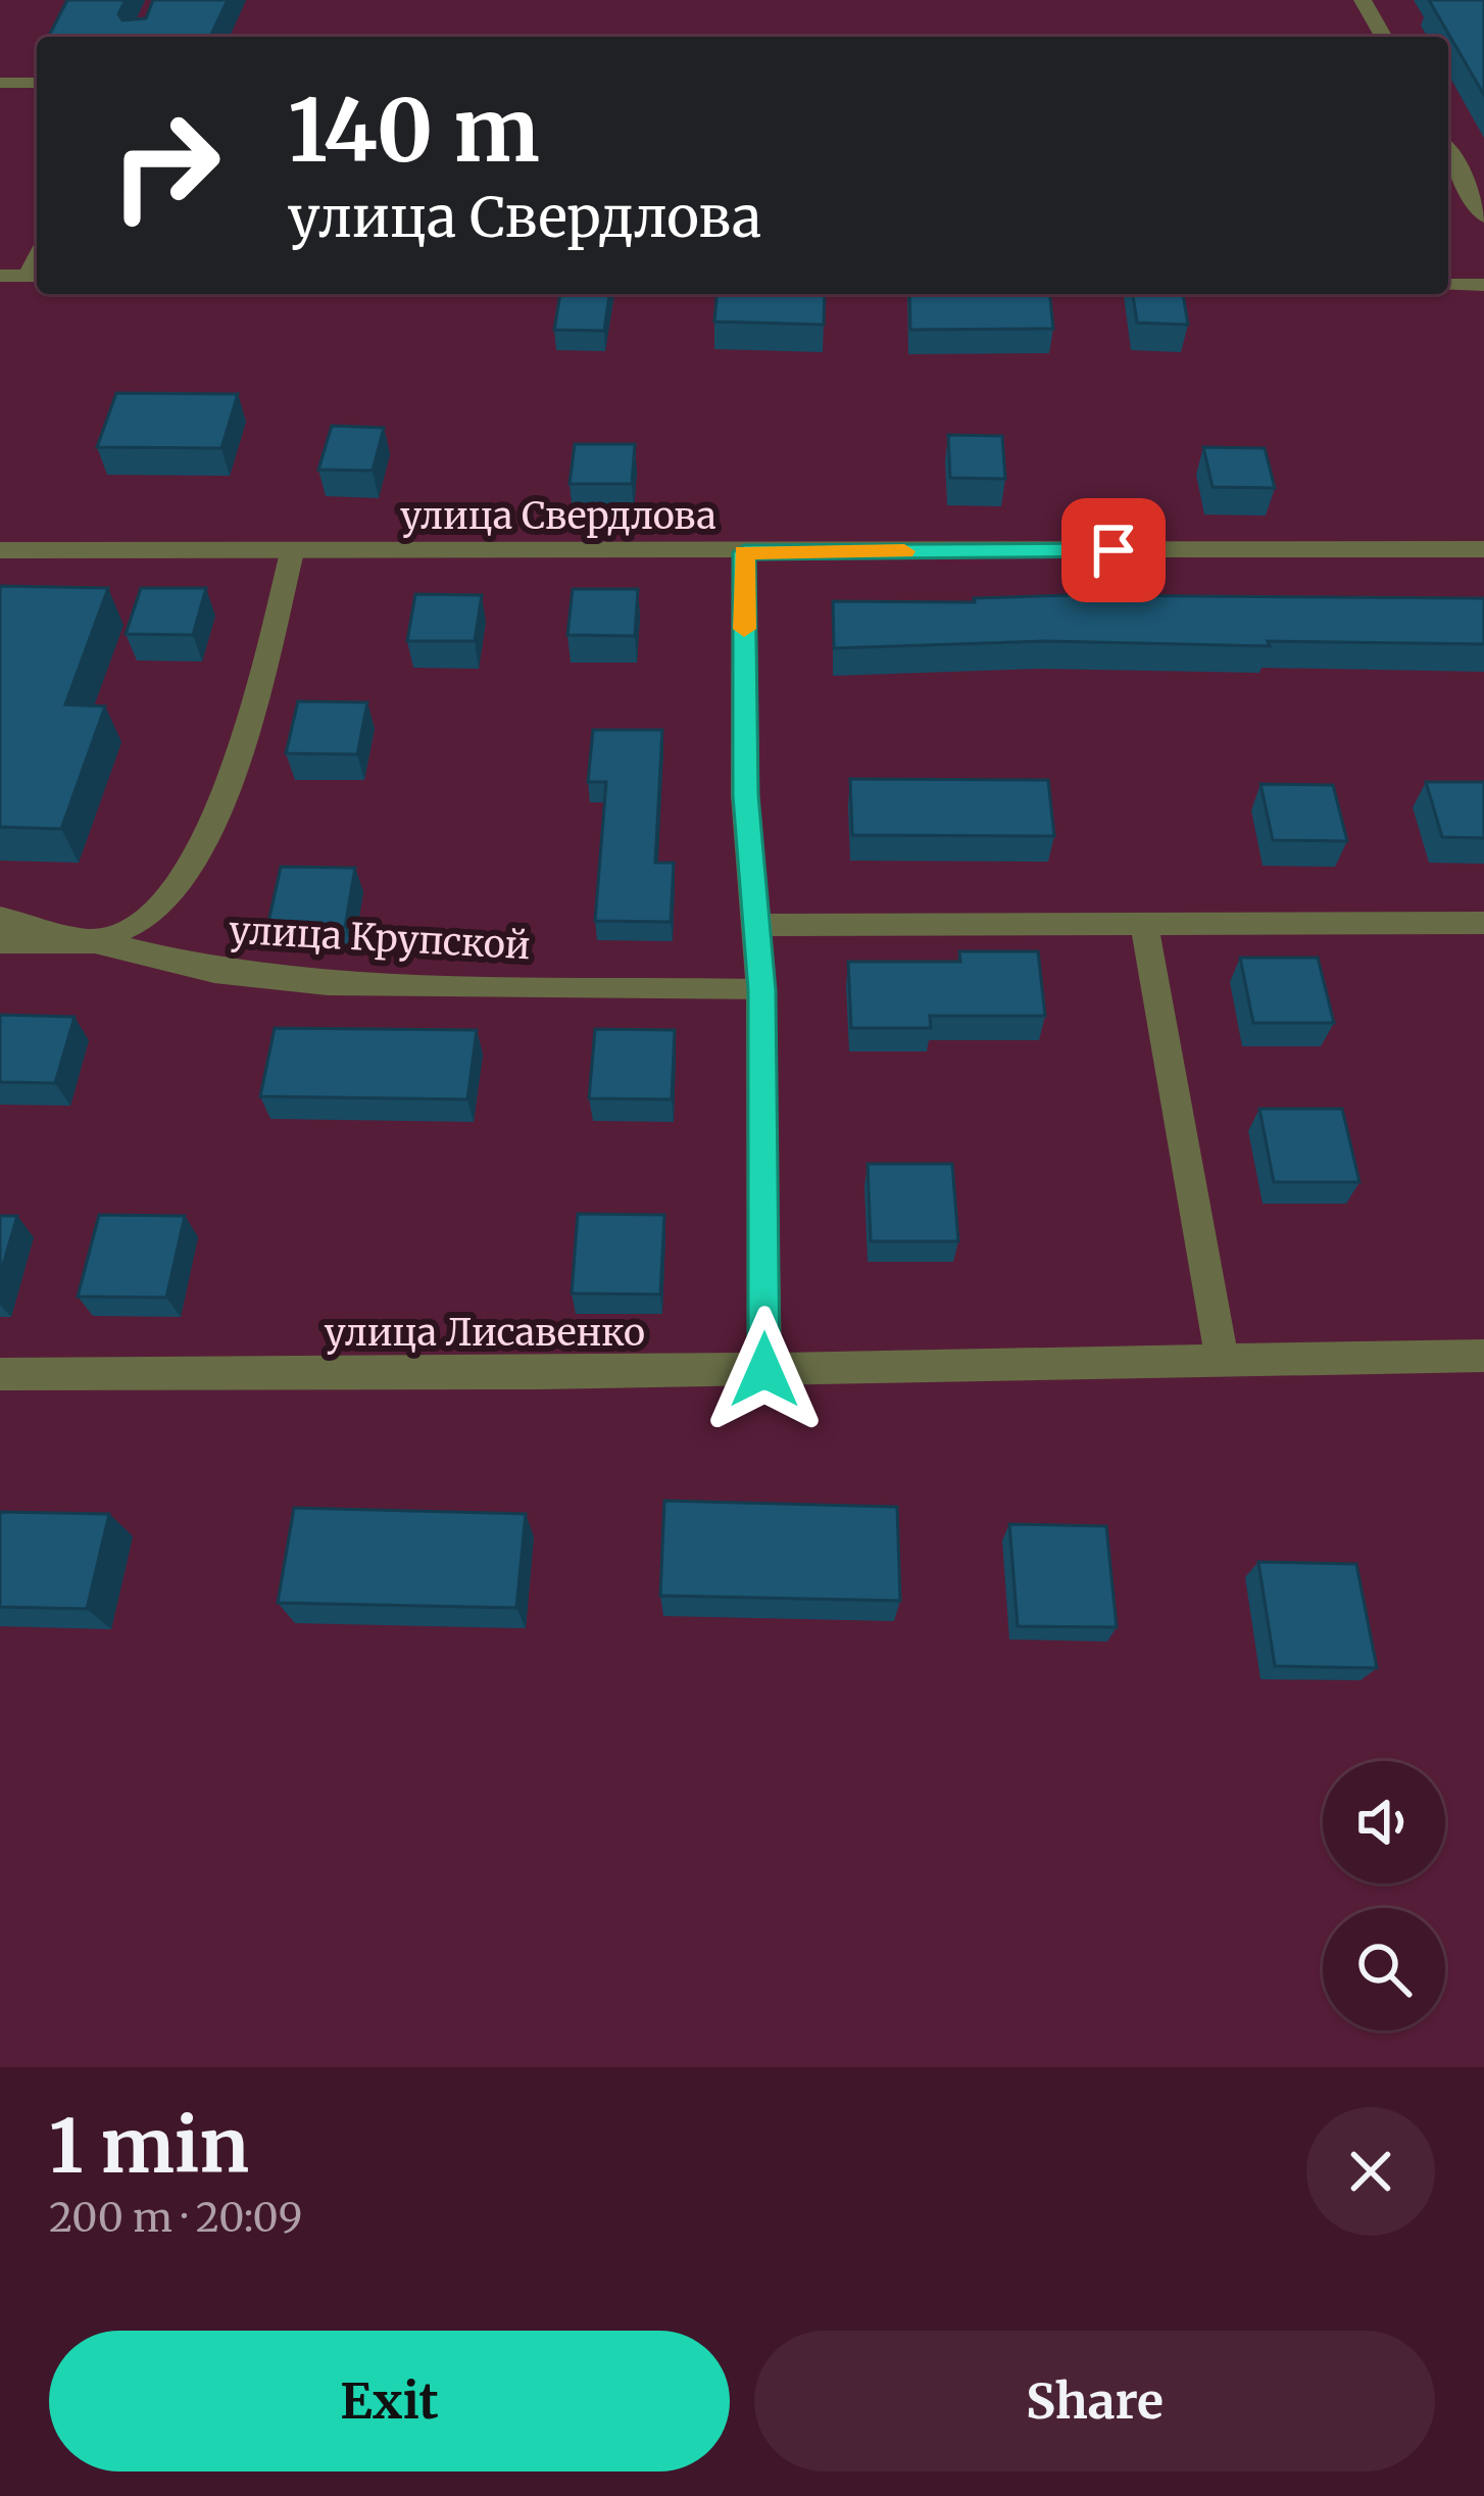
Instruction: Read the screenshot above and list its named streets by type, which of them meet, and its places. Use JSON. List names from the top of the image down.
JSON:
{
  "streets": {
    "street": ["улица Свердлова", "улица Крупской", "улица Лисавенко"]
  },
  "page": {
    "turn": ["140 m", "улица Свердлова"],
    "heading": ["1 min", "200 m · 20:09"],
    "buttons": ["Exit", "Share"]
  }
}
